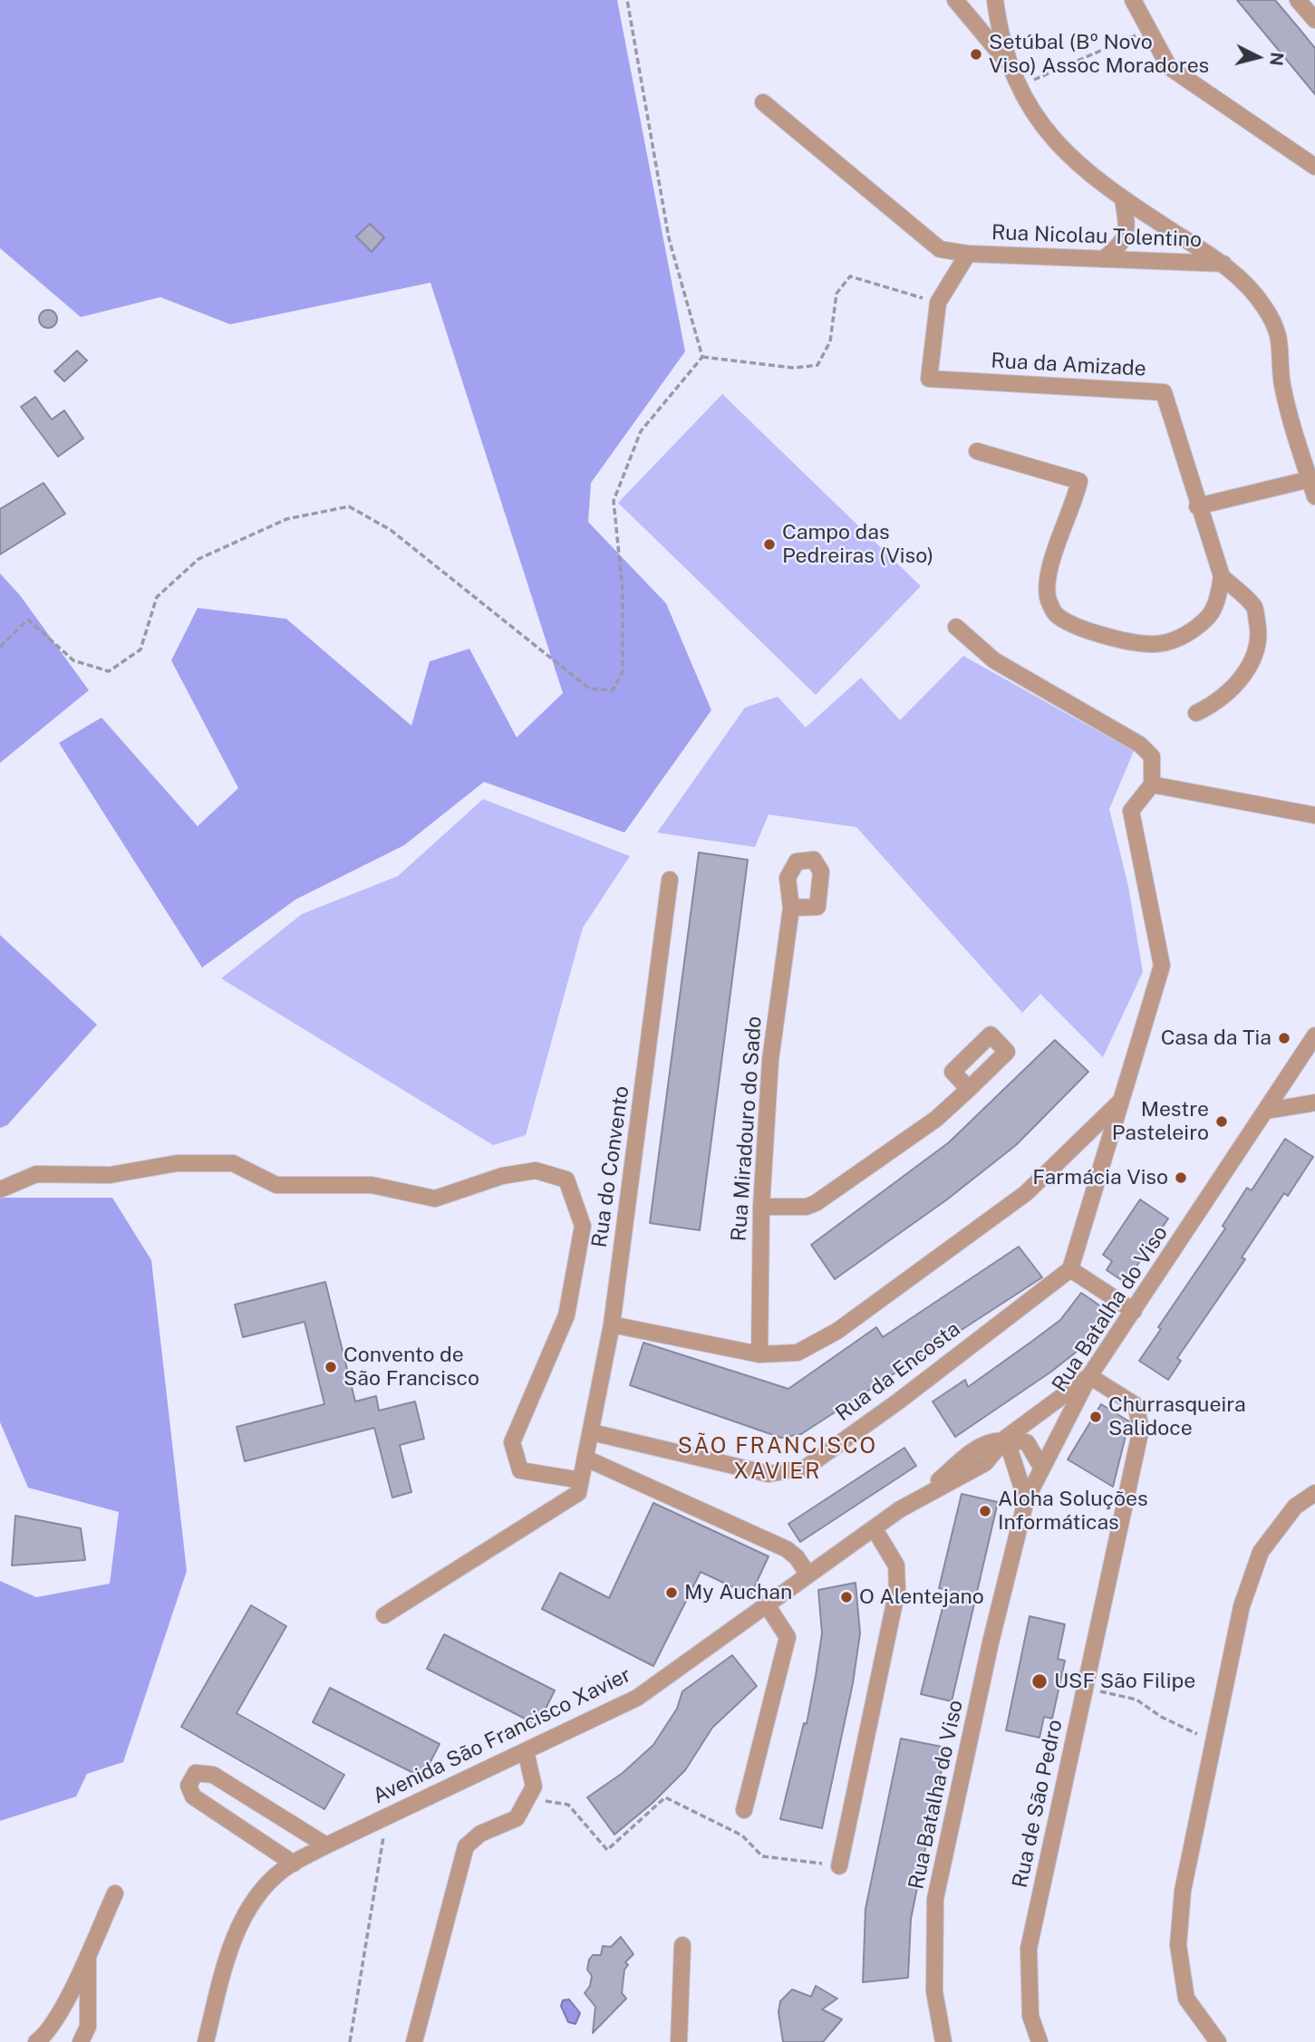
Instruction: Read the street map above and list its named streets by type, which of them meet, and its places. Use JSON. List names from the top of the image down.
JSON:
{
  "streets": {
    "street": [
      "Rua Nicolau Tolentino",
      "Rua da Amizade",
      "Rua Miradouro do Sado",
      "Rua do Convento",
      "Rua Batalha do Viso",
      "Rua da Encosta",
      "Avenida São Francisco Xavier",
      "Rua de São Pedro"
    ]
  },
  "crossings": [
    ["Rua Nicolau Tolentino", "Rua da Amizade"],
    ["Rua do Convento", "Rua da Encosta"],
    ["Rua Batalha do Viso", "Avenida São Francisco Xavier"],
    ["Rua Batalha do Viso", "Rua de São Pedro"],
    ["Avenida São Francisco Xavier", "Rua de São Pedro"]
  ],
  "districts": ["SÃO FRANCISCO XAVIER"],
  "places": [
    "Setúbal (Bº Novo Viso) Assoc Moradores",
    "Campo das Pedreiras (Viso)",
    "Casa da Tia",
    "Mestre Pasteleiro",
    "Farmácia Viso",
    "Convento de São Francisco",
    "Churrasqueira Salidoce",
    "Aloha Soluções Informáticas",
    "My Auchan",
    "O Alentejano",
    "USF São Filipe"
  ],
  "north": "right"
}
